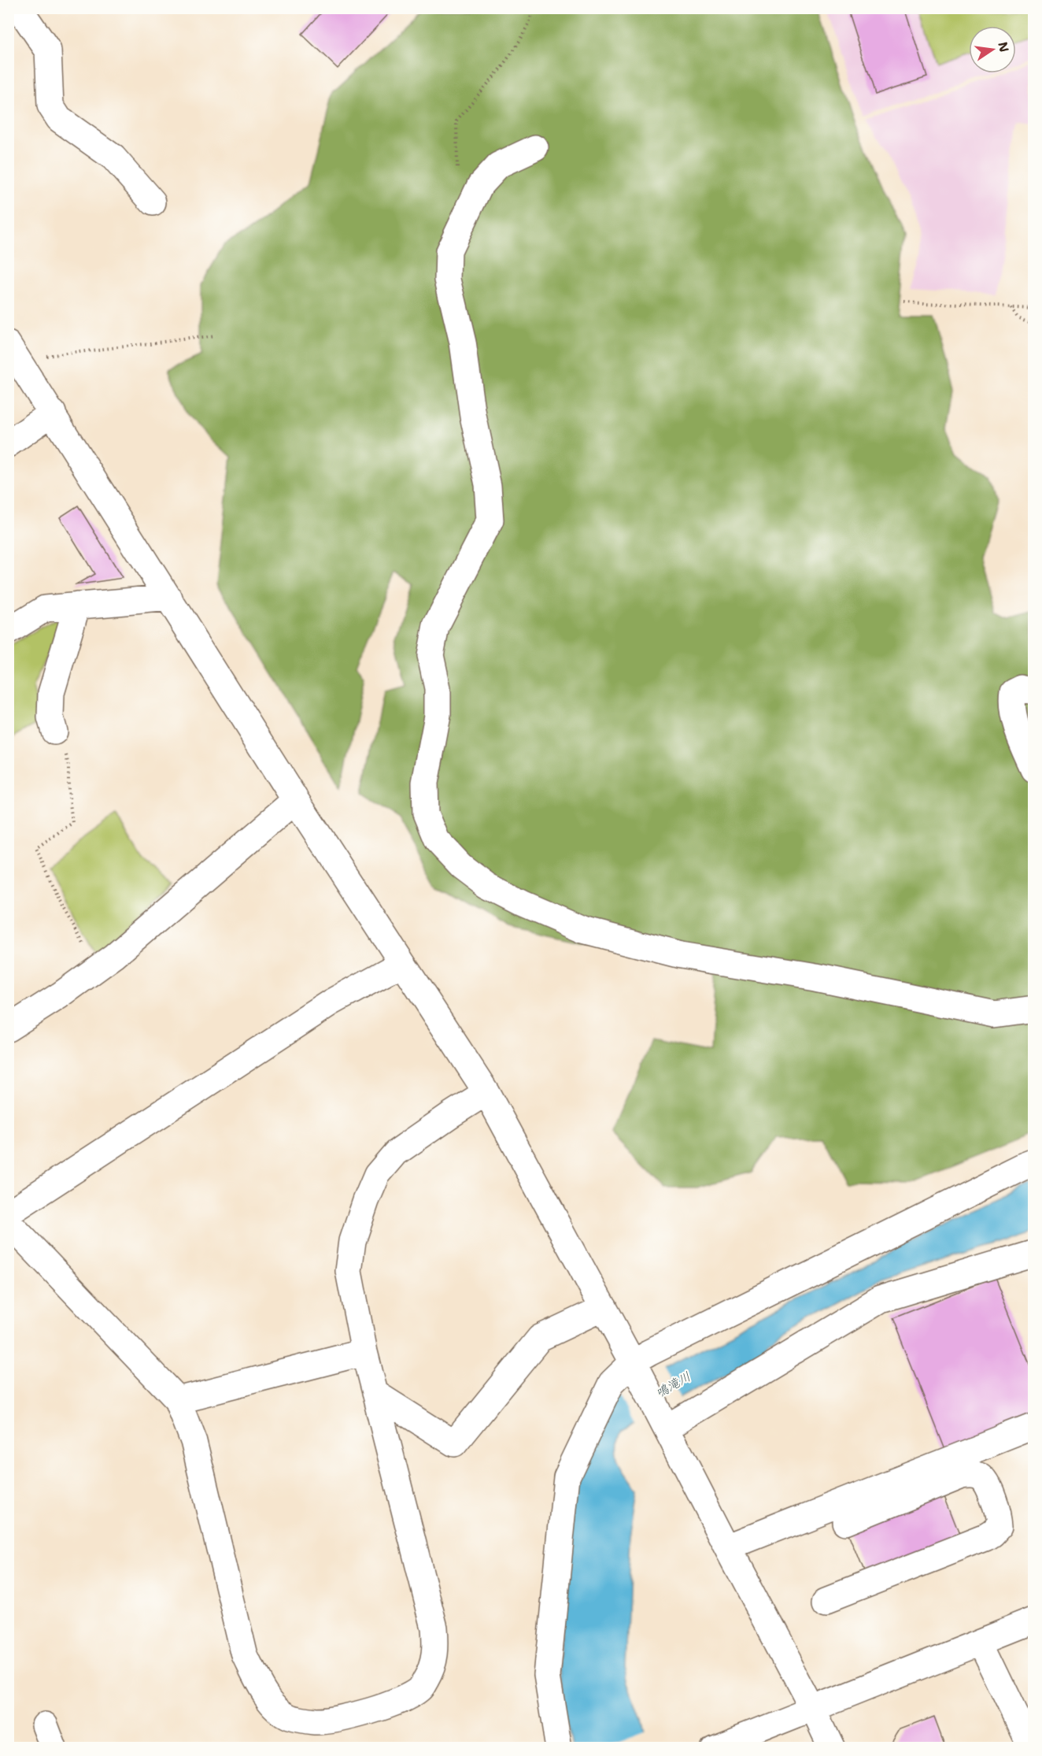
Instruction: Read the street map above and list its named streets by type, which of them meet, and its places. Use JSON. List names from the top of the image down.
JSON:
{
  "water": ["鳴滝川"],
  "north": "right"
}
